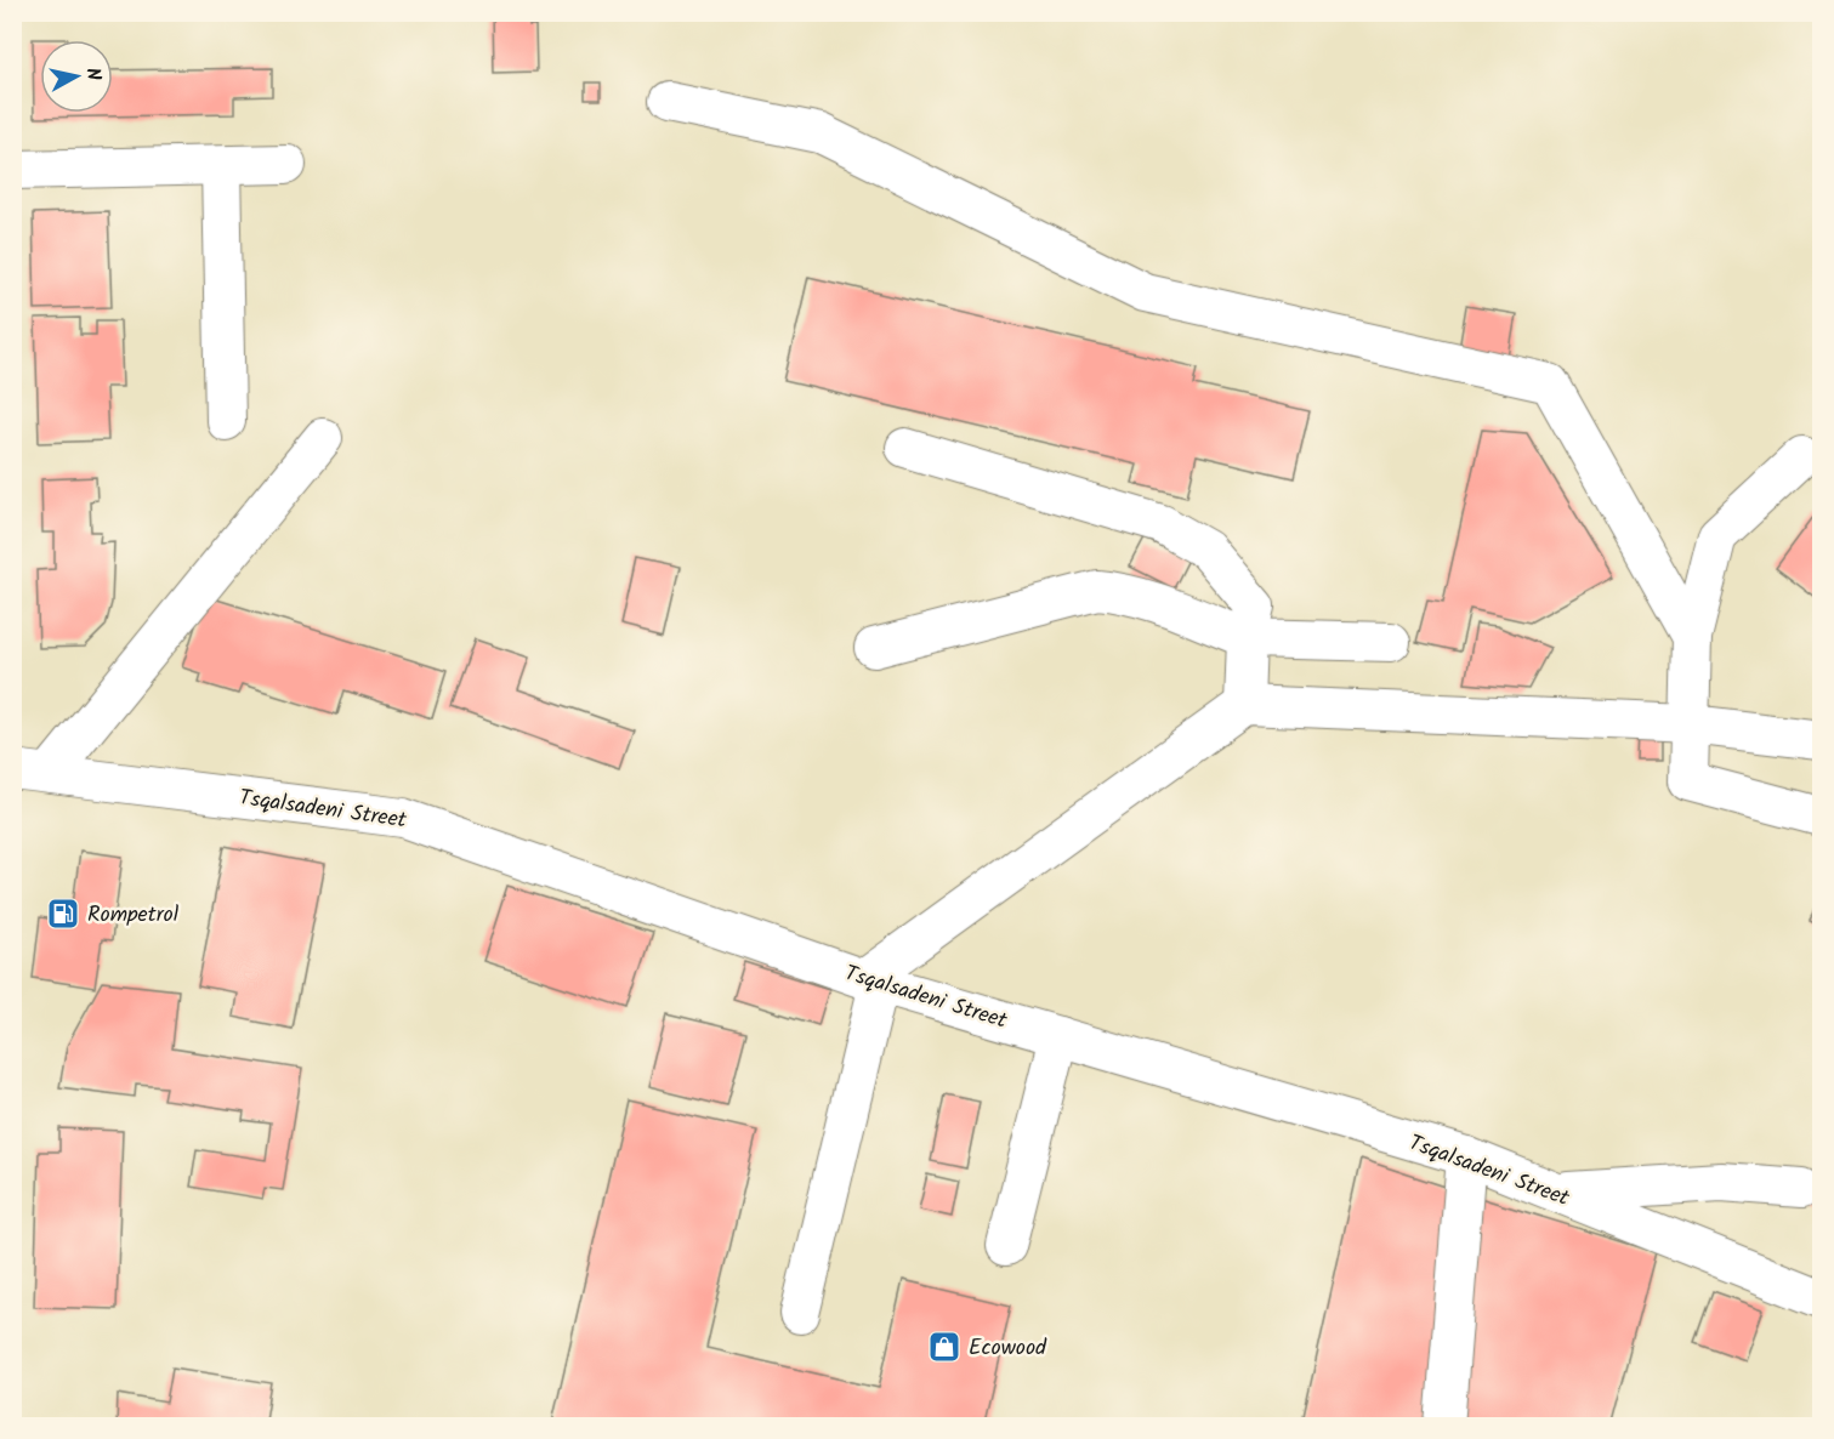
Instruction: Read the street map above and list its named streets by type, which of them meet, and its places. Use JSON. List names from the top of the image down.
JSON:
{
  "streets": {
    "street": ["Tsqalsadeni Street"]
  },
  "places": {
    "fuel station": ["Rompetrol"],
    "shop": ["Ecowood"]
  },
  "north": "right"
}
